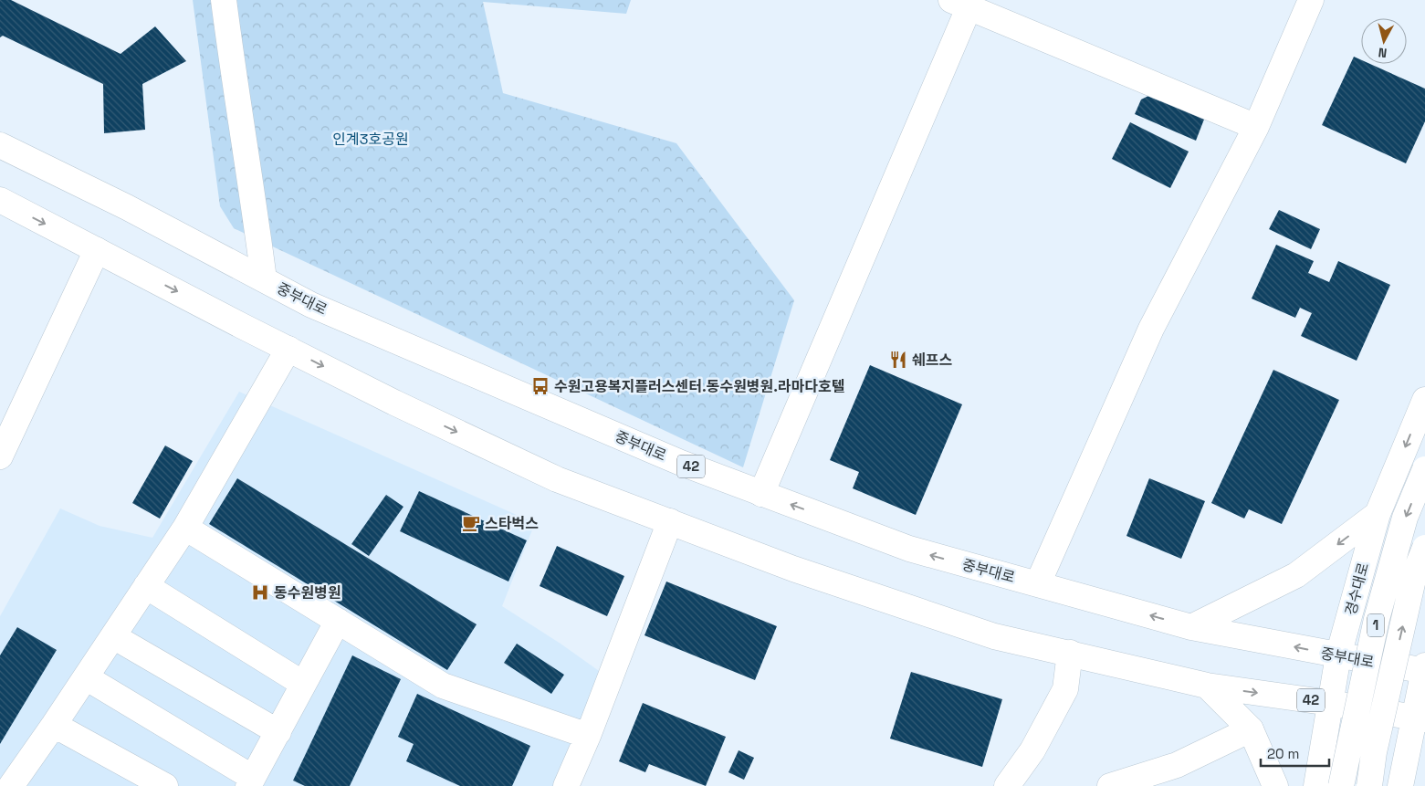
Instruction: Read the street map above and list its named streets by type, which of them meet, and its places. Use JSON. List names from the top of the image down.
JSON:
{
  "streets": {
    "main road": [
      "중부대로",
      "42",
      "경수대로",
      "1"
    ]
  },
  "crossings": [
    ["중부대로", "경수대로"],
    ["42", "경수대로"]
  ],
  "parks": ["인계3호공원"],
  "places": {
    "restaurant": ["쉐프스"],
    "bus stop": ["수원고용복지플러스센터.동수원병원.라마다호텔"],
    "cafe": ["스타벅스"],
    "hospital": ["동수원병원"]
  },
  "scale_bar": "20 m",
  "north": "bottom"
}
